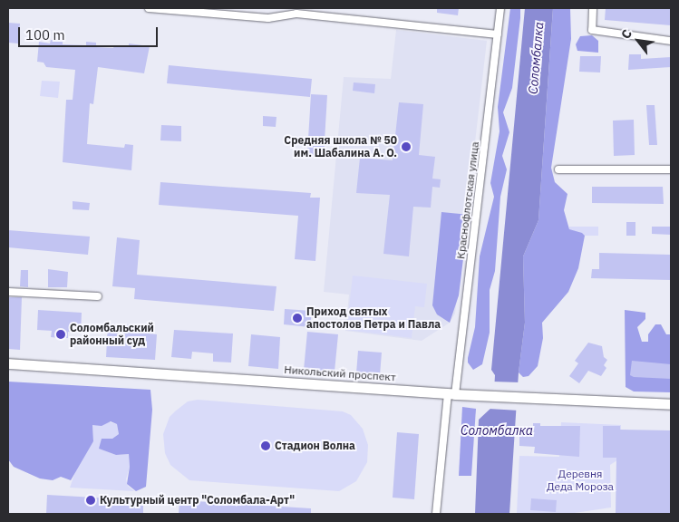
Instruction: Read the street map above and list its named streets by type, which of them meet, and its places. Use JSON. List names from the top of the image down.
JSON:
{
  "streets": {
    "main road": ["Никольский проспект"],
    "street": ["Краснофлотская улица"]
  },
  "crossings": [
    ["Краснофлотская улица", "Никольский проспект"]
  ],
  "water": ["Соломбалка"],
  "parks": ["Деревня Деда Мороза"],
  "places": [
    "Средняя школа № 50 им. Шабалина А. О.",
    "Приход святых апостолов Петра и Павла",
    "Соломбальский районный суд",
    "Стадион Волна",
    "Культурный центр \"Соломбала-Арт\""
  ],
  "scale_bar": "100 m",
  "north": "top left"
}
